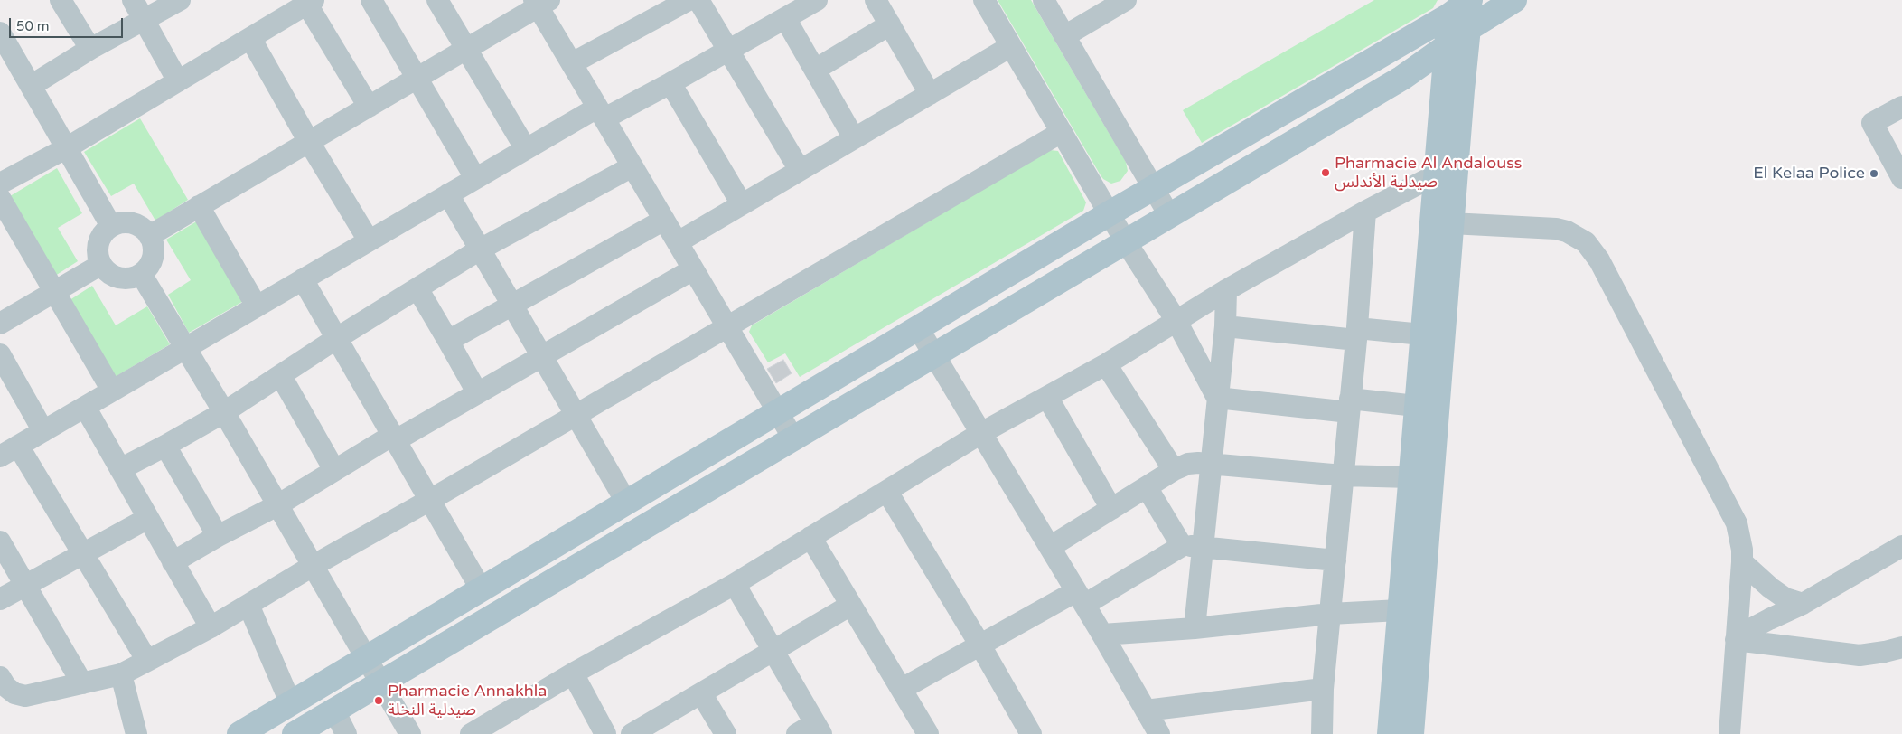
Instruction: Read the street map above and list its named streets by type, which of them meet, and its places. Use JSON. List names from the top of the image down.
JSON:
{
  "places": ["Pharmacie Al Andalouss صيدلية الأندلس", "El Kelaa Police", "Pharmacie Annakhla صيدلية النخلة"],
  "scale_bar": "50 m"
}
